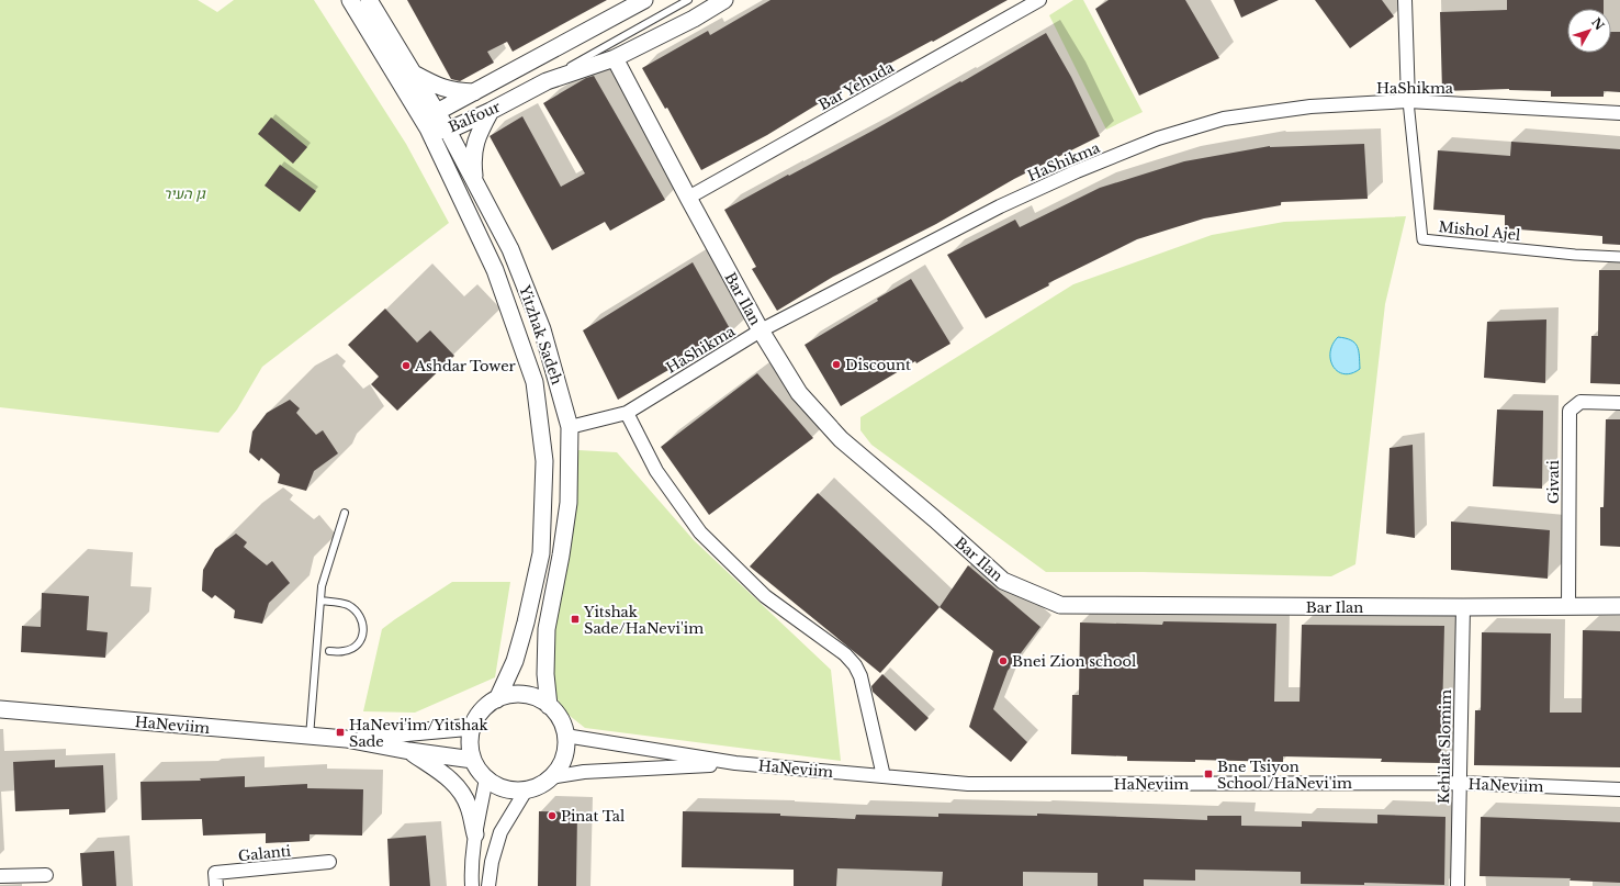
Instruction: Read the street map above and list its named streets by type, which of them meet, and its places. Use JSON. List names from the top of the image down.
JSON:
{
  "streets": {
    "street": [
      "Bar Yehuda",
      "HaShikma",
      "Balfour",
      "Mishol Ajel",
      "Bar Ilan",
      "Yitzhak Sadeh",
      "Givati",
      "HaNeviim",
      "Kehilat Slomim",
      "Galanti"
    ]
  },
  "crossings": [
    ["Bar Yehuda", "Bar Ilan"],
    ["HaShikma", "Mishol Ajel"],
    ["HaShikma", "Bar Ilan"],
    ["HaShikma", "Yitzhak Sadeh"],
    ["Balfour", "Bar Ilan"],
    ["Balfour", "Yitzhak Sadeh"],
    ["Bar Ilan", "Givati"],
    ["Bar Ilan", "Kehilat Slomim"],
    ["Yitzhak Sadeh", "HaNeviim"],
    ["HaNeviim", "Kehilat Slomim"]
  ],
  "parks": ["גן העיר"],
  "places": {
    "other": [
      "Discount",
      "Ashdar Tower",
      "Bnei Zion school",
      "Pinat Tal"
    ],
    "transit": ["Yitshak Sade/HaNevi'im", "HaNevi'im/Yitshak Sade", "Bne Tsiyon School/HaNevi'im"]
  },
  "north": "top right"
}
